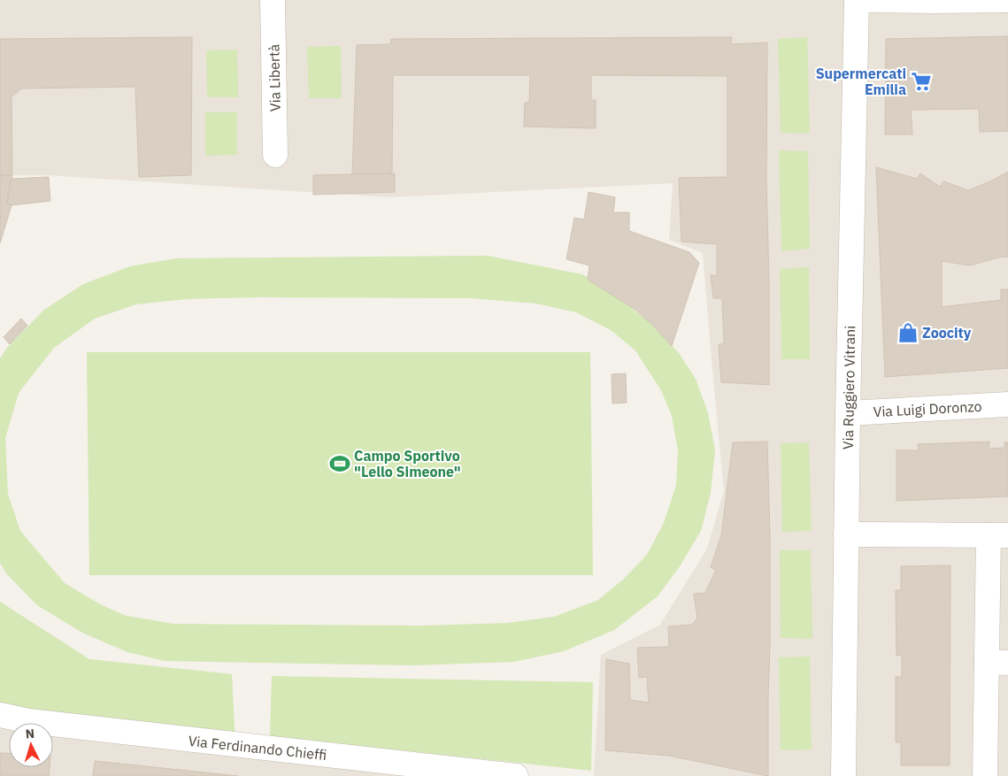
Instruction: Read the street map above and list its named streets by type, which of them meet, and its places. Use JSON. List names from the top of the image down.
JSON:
{
  "streets": {
    "street": [
      "Via Libertà",
      "Via Ruggiero Vitrani",
      "Via Luigi Doronzo",
      "Via Ferdinando Chieffi"
    ]
  },
  "crossings": [
    ["Via Ruggiero Vitrani", "Via Luigi Doronzo"]
  ],
  "places": {
    "supermarket": ["Supermercati Emilia"],
    "shop": ["Zoocity"],
    "sports": ["Campo Sportivo \"Lello Simeone\""]
  },
  "north": "top"
}
